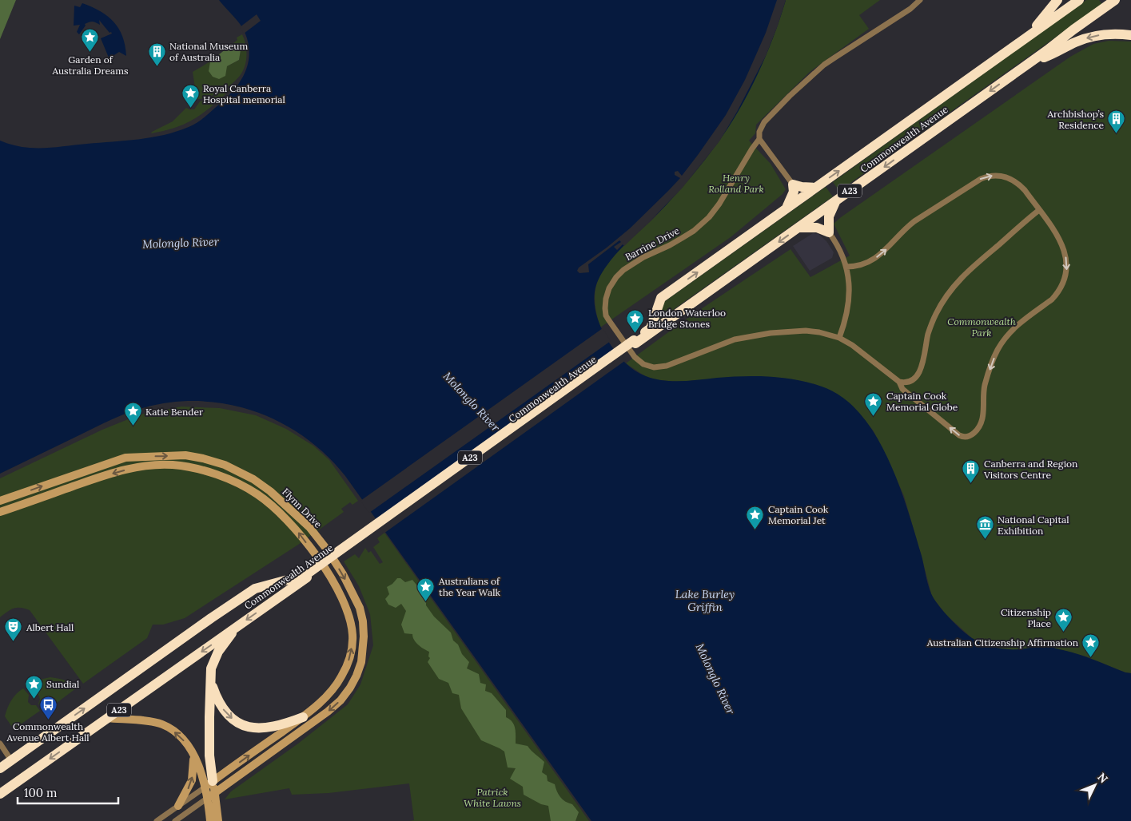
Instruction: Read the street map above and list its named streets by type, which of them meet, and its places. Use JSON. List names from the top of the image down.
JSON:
{
  "streets": {
    "highway": ["Commonwealth Avenue", "A23"],
    "main road": ["Flynn Drive"],
    "street": ["Barrine Drive"]
  },
  "water": ["Molonglo River", "Lake Burley Griffin"],
  "parks": ["Henry Rolland Park", "Commonwealth Park", "Patrick White Lawns"],
  "places": {
    "place": [
      "Garden of Australia Dreams",
      "Royal Canberra Hospital memorial",
      "London Waterloo Bridge Stones",
      "Captain Cook Memorial Globe",
      "Katie Bender",
      "Captain Cook Memorial Jet",
      "Australians of the Year Walk",
      "Citizenship Place",
      "Australian Citizenship Affirmation",
      "Sundial"
    ],
    "building": ["National Museum of Australia", "Archbishop’s Residence", "Canberra and Region Visitors Centre"],
    "museum": ["National Capital Exhibition"],
    "theatre": ["Albert Hall"],
    "bus stop": ["Commonwealth Avenue Albert Hall"]
  },
  "scale_bar": "100 m",
  "north": "top right"
}
